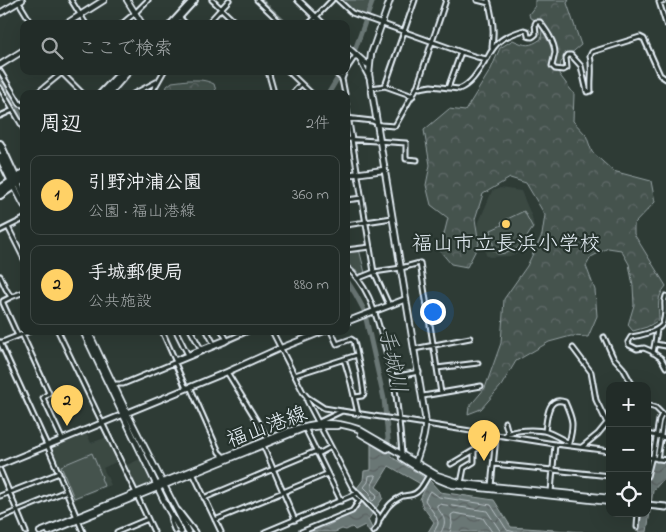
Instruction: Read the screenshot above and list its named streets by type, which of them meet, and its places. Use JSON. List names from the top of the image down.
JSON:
{
  "streets": {
    "street": ["福山港線"]
  },
  "water": ["手城川"],
  "places": ["福山市立長浜小学校"],
  "page": {
    "search": "ここで検索",
    "heading": ["周辺", "2件"],
    "list": [
      {
        "mark": "1",
        "name": "引野沖浦公園",
        "note": "公園 · 福山港線",
        "value": "360 m"
      },
      {
        "mark": "2",
        "name": "手城郵便局",
        "note": "公共施設",
        "value": "880 m"
      }
    ],
    "map_buttons": ["+", "−"],
    "pins": ["2", "1"]
  }
}
